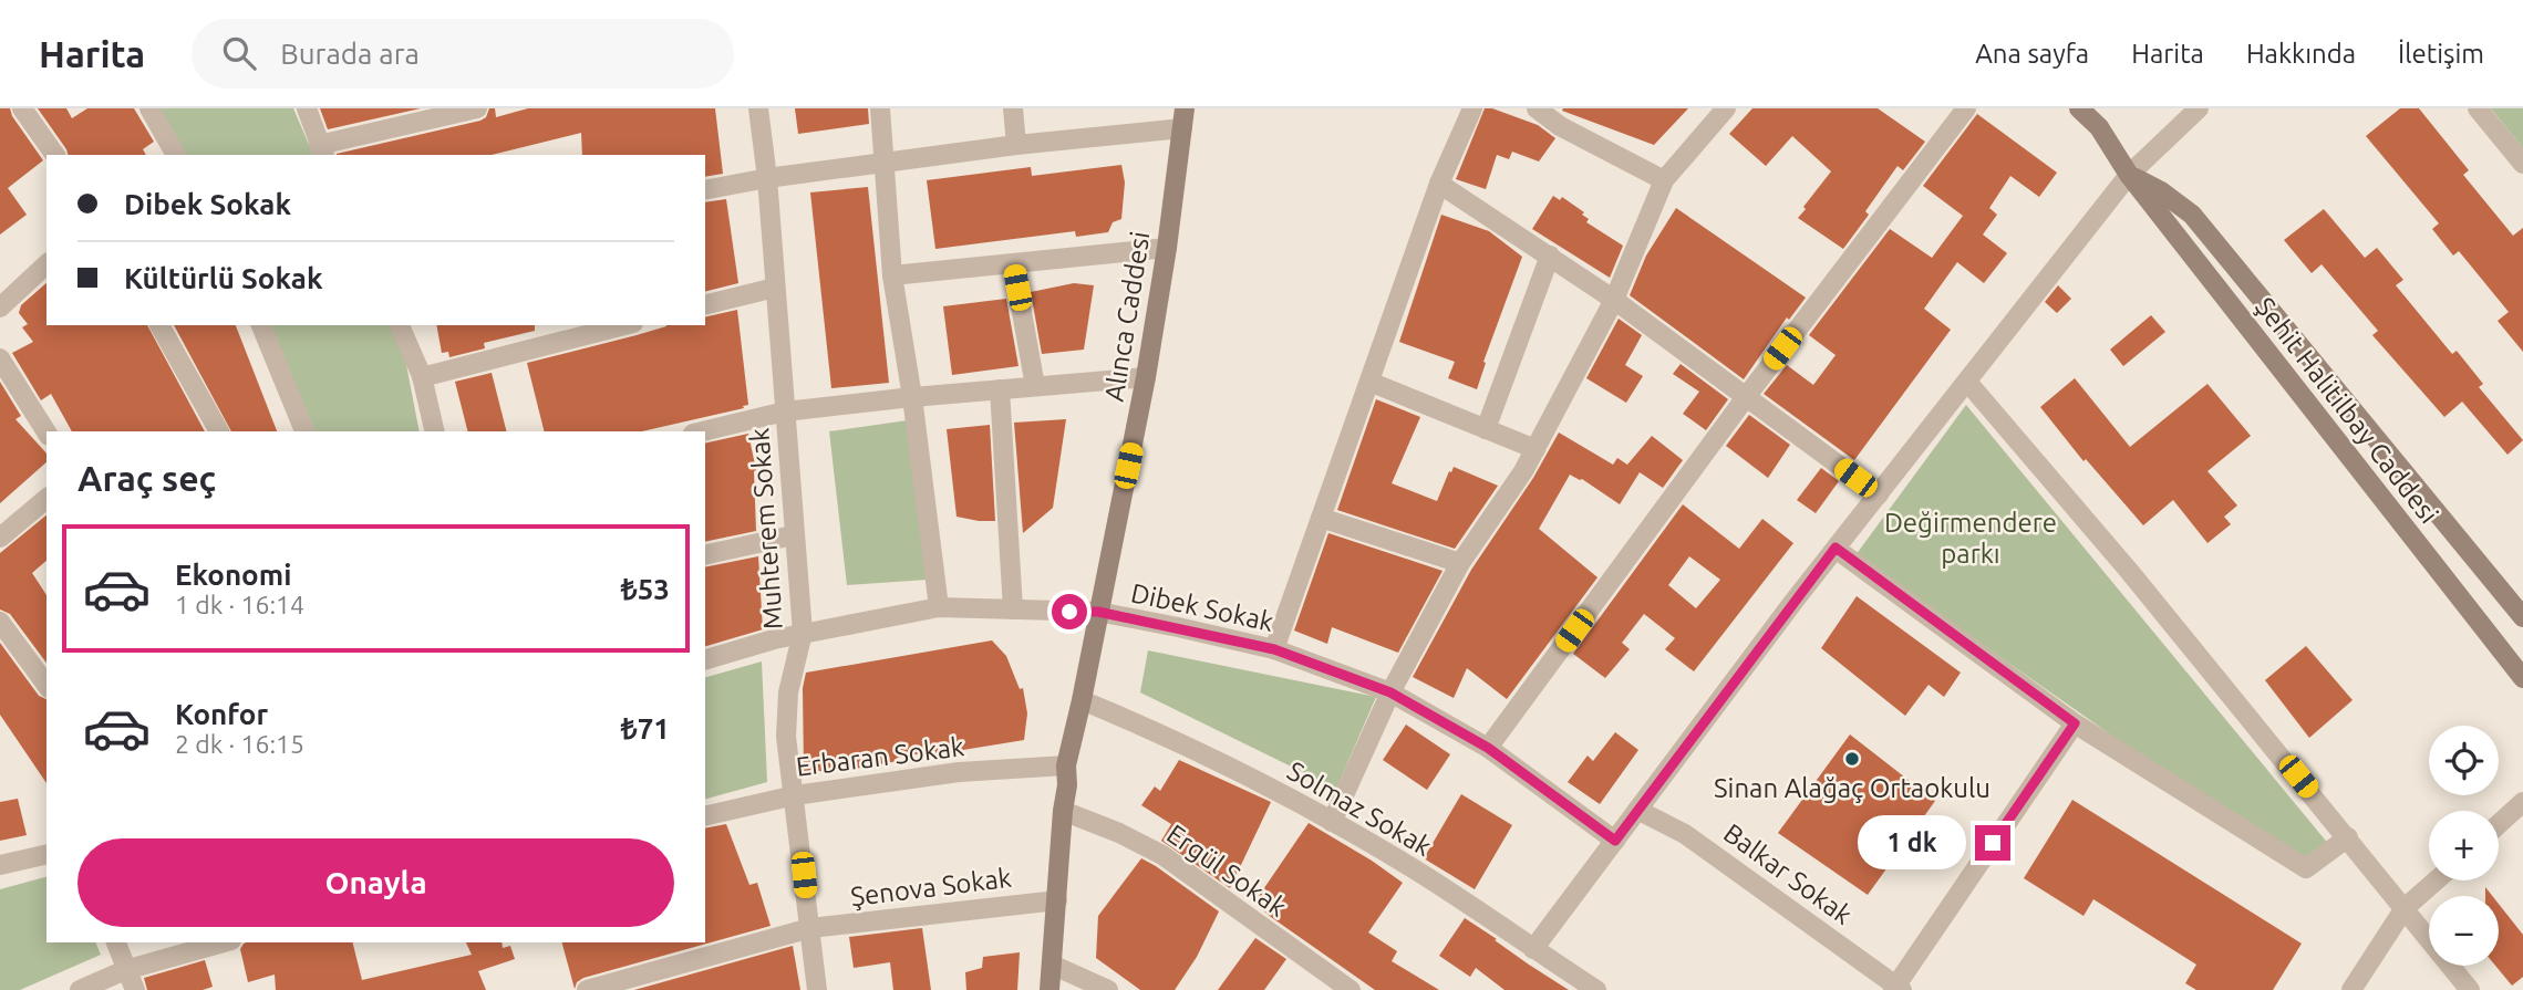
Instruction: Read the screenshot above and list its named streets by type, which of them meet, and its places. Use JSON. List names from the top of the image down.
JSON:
{
  "streets": {
    "main road": ["Alınca Caddesi", "Şehit Halitilbay Caddesi"],
    "street": [
      "Muhterem Sokak",
      "Dibek Sokak",
      "Erbaran Sokak",
      "Solmaz Sokak",
      "Ergül Sokak",
      "Balkar Sokak",
      "Şenova Sokak"
    ]
  },
  "crossings": [
    ["Alınca Caddesi", "Dibek Sokak"],
    ["Alınca Caddesi", "Erbaran Sokak"],
    ["Alınca Caddesi", "Solmaz Sokak"],
    ["Alınca Caddesi", "Ergül Sokak"],
    ["Alınca Caddesi", "Şenova Sokak"],
    ["Muhterem Sokak", "Dibek Sokak"],
    ["Muhterem Sokak", "Erbaran Sokak"],
    ["Muhterem Sokak", "Şenova Sokak"]
  ],
  "parks": ["Değirmendere parkı"],
  "places": ["Sinan Alağaç Ortaokulu"],
  "page": {
    "header": "Harita",
    "search": "Burada ara",
    "nav": [
      "Ana sayfa",
      "Harita",
      "Hakkında",
      "İletişim"
    ],
    "banner": ["Dibek Sokak", "Kültürlü Sokak"],
    "heading": "Araç seç",
    "list": [
      {
        "name": "Ekonomi",
        "note": "1 dk · 16:14",
        "value": "₺53"
      },
      {
        "name": "Konfor",
        "note": "2 dk · 16:15",
        "value": "₺71"
      }
    ],
    "map_buttons": ["+", "−"],
    "bubble": "1 dk",
    "buttons": "Onayla"
  }
}
